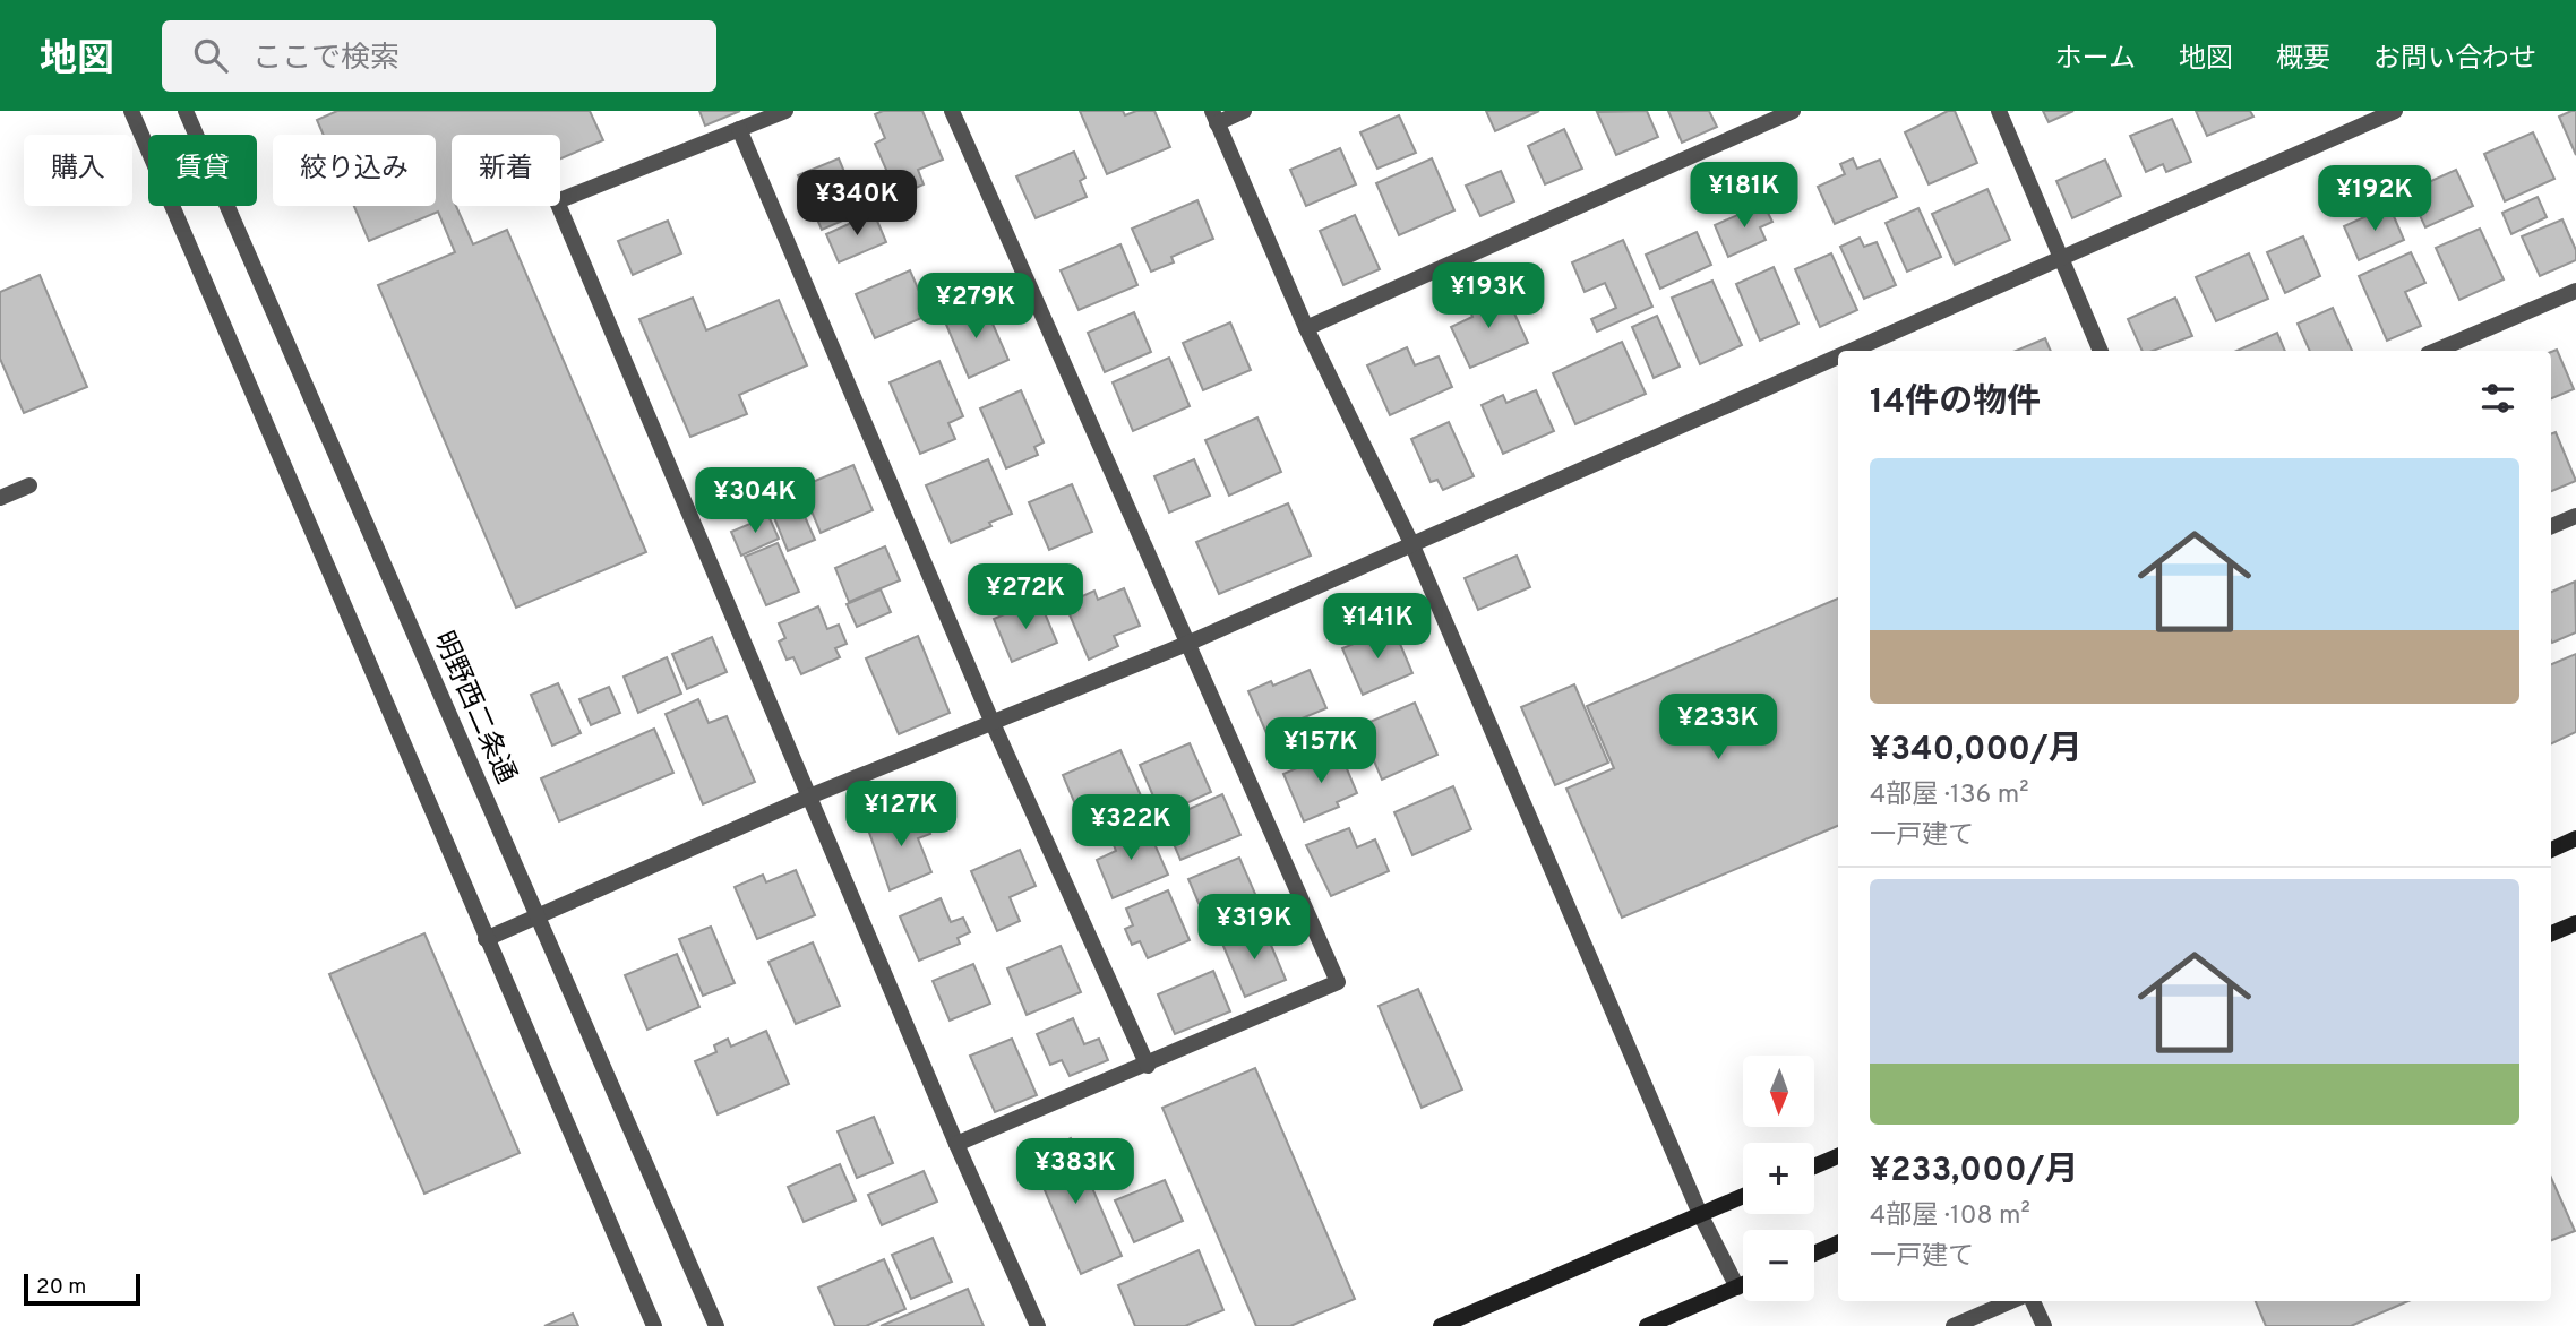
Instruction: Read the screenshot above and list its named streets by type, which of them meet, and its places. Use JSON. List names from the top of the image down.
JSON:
{
  "streets": {
    "street": ["明野西二条通"]
  },
  "scale_bar": "20 m",
  "north": "bottom",
  "page": {
    "header": "地図",
    "search": "ここで検索",
    "nav": [
      "ホーム",
      "地図",
      "概要",
      "お問い合わせ"
    ],
    "chip": [
      "購入",
      "賃貸",
      "絞り込み",
      "新着"
    ],
    "price": [
      "¥181K",
      "¥192K",
      "¥340K",
      "¥193K",
      "¥279K",
      "¥304K",
      "¥272K",
      "¥141K",
      "¥233K",
      "¥157K",
      "¥127K",
      "¥322K",
      "¥319K",
      "¥383K"
    ],
    "heading": "14件の物件",
    "list": [
      {
        "name": "¥340,000/月",
        "note": "4部屋 · 136 m² · 一戸建て"
      },
      {
        "name": "¥233,000/月",
        "note": "4部屋 · 108 m² · 一戸建て"
      }
    ],
    "map_buttons": ["+", "−"],
    "scale": "20 m"
  }
}
